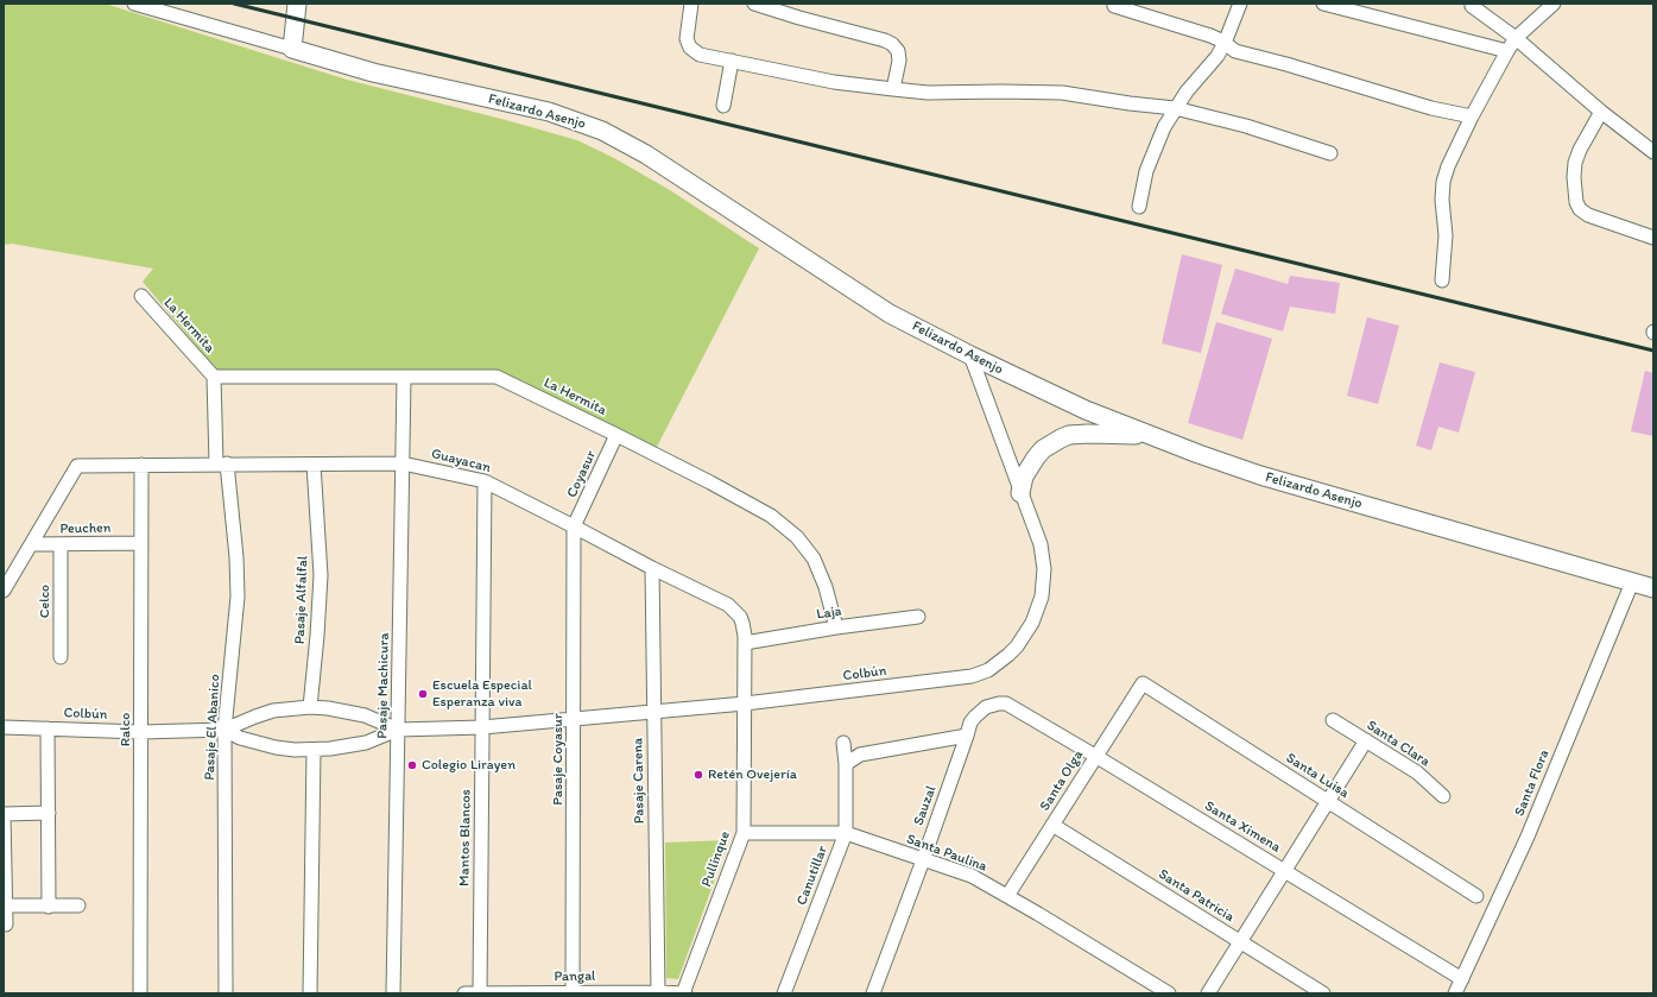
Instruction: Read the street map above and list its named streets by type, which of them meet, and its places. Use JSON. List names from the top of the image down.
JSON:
{
  "streets": {
    "street": [
      "Felizardo Asenjo",
      "La Hermita",
      "Guayacan",
      "Coyasur",
      "Peuchen",
      "Pasaje Alfalfal",
      "Celco",
      "Laja",
      "Colbún",
      "Pasaje Machicura",
      "Pasaje El Abanico",
      "Ralco",
      "Santa Clara",
      "Pasaje Coyasur",
      "Santa Luisa",
      "Pasaje Carena",
      "Santa Olga",
      "Santa Flora",
      "Sauzal",
      "Santa Ximena",
      "Mantos Blancos",
      "Santa Paulina",
      "Pullinque",
      "Canutillar",
      "Santa Patricia",
      "Pangal"
    ]
  },
  "crossings": [
    ["Felizardo Asenjo", "Colbún"],
    ["Felizardo Asenjo", "Santa Flora"],
    ["La Hermita", "Coyasur"],
    ["La Hermita", "Laja"],
    ["La Hermita", "Pasaje Machicura"],
    ["Guayacan", "Coyasur"],
    ["Guayacan", "Peuchen"],
    ["Guayacan", "Pasaje Alfalfal"],
    ["Guayacan", "Laja"],
    ["Guayacan", "Pasaje Machicura"],
    ["Guayacan", "Pasaje El Abanico"],
    ["Guayacan", "Ralco"],
    ["Guayacan", "Pasaje Coyasur"],
    ["Guayacan", "Pasaje Carena"],
    ["Guayacan", "Mantos Blancos"],
    ["Guayacan", "Pullinque"],
    ["Coyasur", "Pasaje Coyasur"],
    ["Peuchen", "Celco"],
    ["Peuchen", "Ralco"],
    ["Pasaje Alfalfal", "Colbún"],
    ["Laja", "Pullinque"],
    ["Colbún", "Pasaje Machicura"],
    ["Colbún", "Pasaje El Abanico"],
    ["Colbún", "Ralco"],
    ["Colbún", "Pasaje Coyasur"],
    ["Colbún", "Pasaje Carena"],
    ["Colbún", "Mantos Blancos"],
    ["Colbún", "Pullinque"],
    ["Pasaje Coyasur", "Pangal"],
    ["Santa Luisa", "Santa Olga"],
    ["Pasaje Carena", "Pangal"],
    ["Santa Olga", "Santa Ximena"],
    ["Santa Olga", "Santa Paulina"],
    ["Santa Olga", "Santa Patricia"],
    ["Santa Flora", "Santa Ximena"],
    ["Sauzal", "Santa Ximena"],
    ["Sauzal", "Santa Paulina"],
    ["Mantos Blancos", "Pangal"],
    ["Santa Paulina", "Pullinque"],
    ["Santa Paulina", "Canutillar"],
    ["Pullinque", "Pangal"]
  ],
  "places": ["Escuela Especial Esperanza viva", "Colegio Lirayen", "Retén Ovejería"]
}
